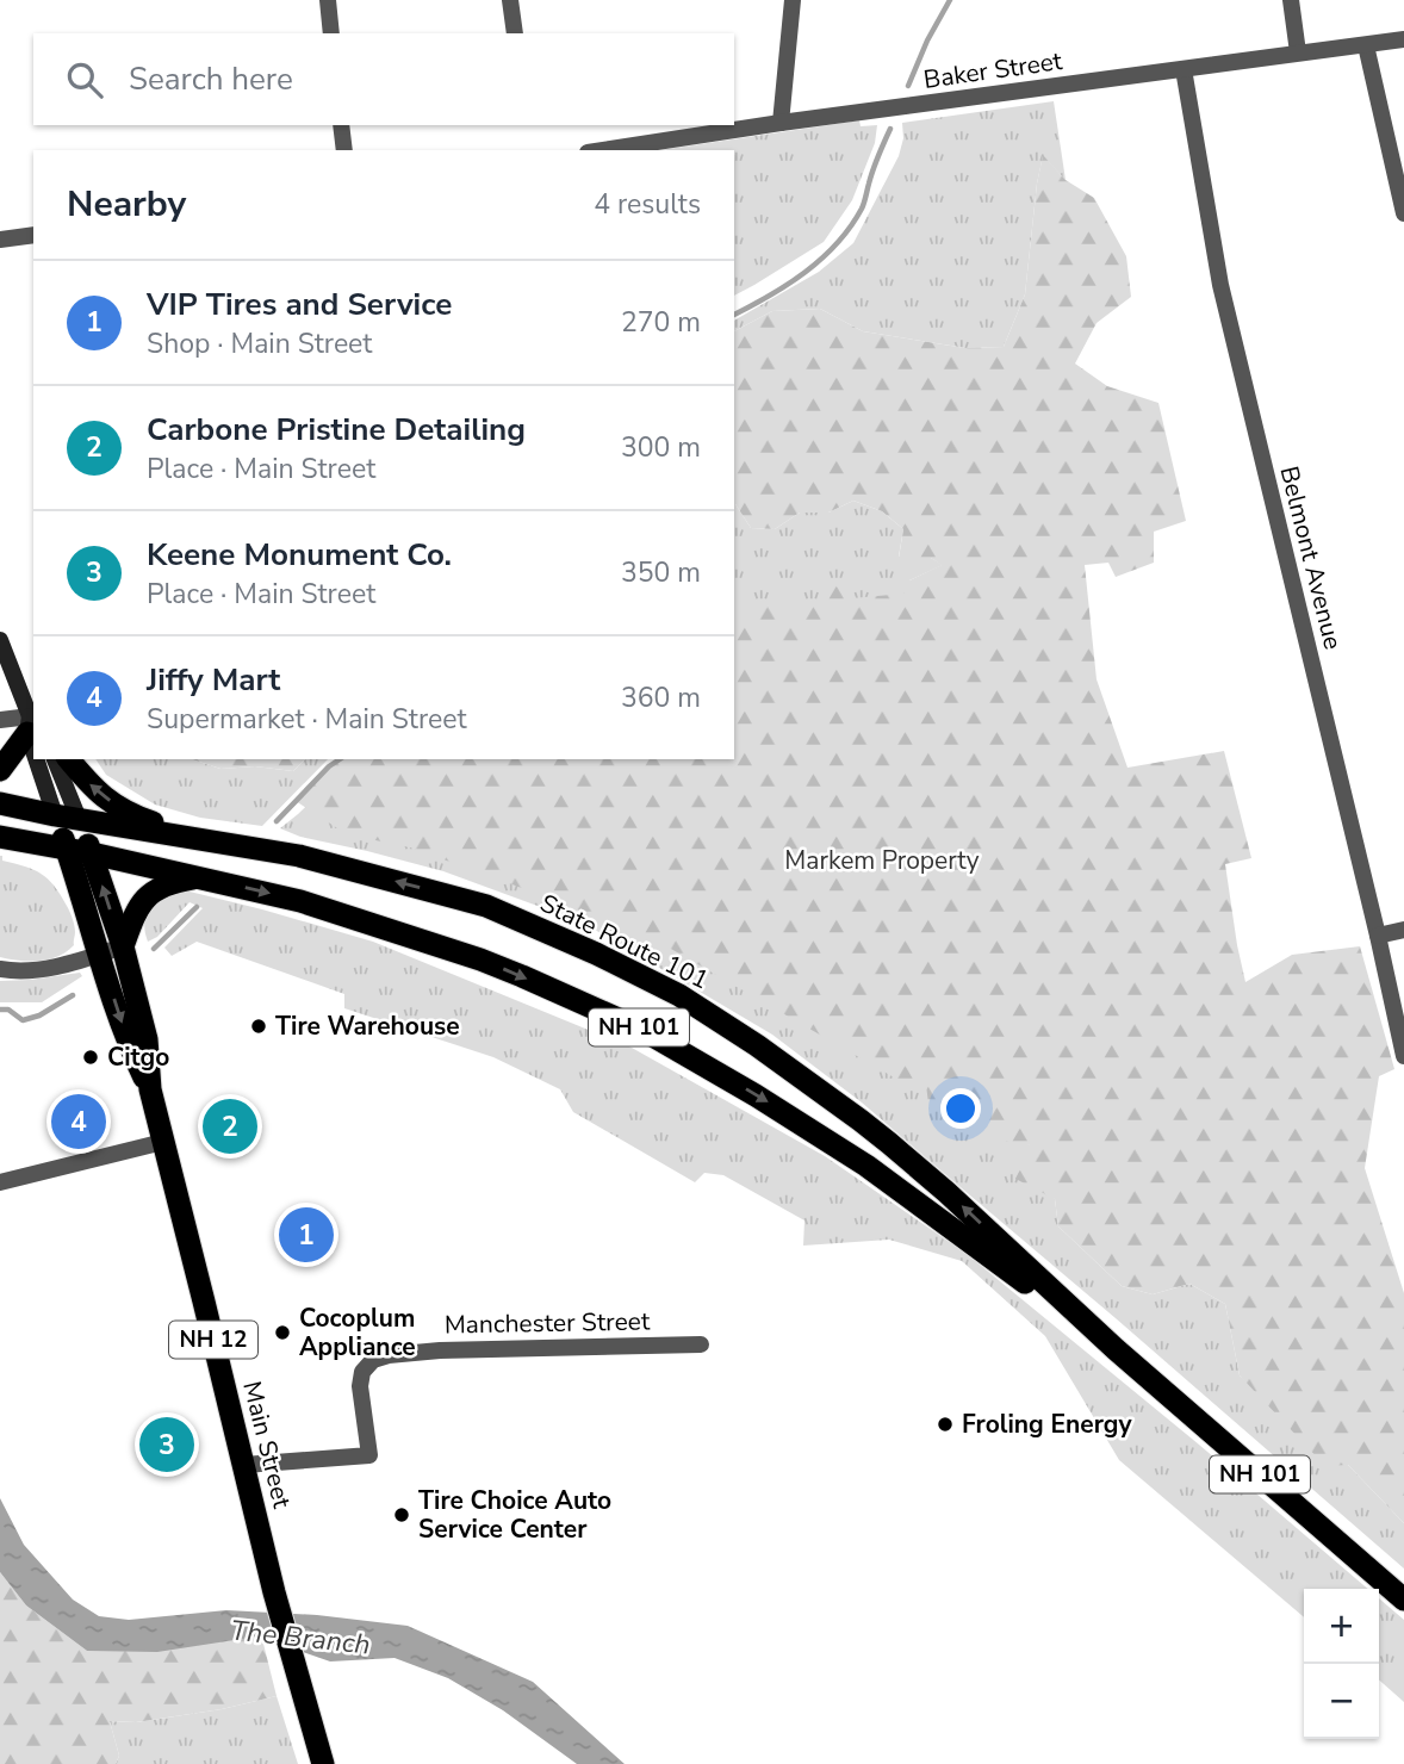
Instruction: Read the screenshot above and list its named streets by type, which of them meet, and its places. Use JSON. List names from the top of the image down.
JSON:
{
  "streets": {
    "highway": [
      "State Route 101",
      "NH 101",
      "NH 12",
      "Main Street"
    ],
    "street": ["Baker Street", "Belmont Avenue", "Manchester Street"]
  },
  "crossings": [
    ["Baker Street", "Belmont Avenue"],
    ["State Route 101", "Main Street"],
    ["Manchester Street", "Main Street"]
  ],
  "water": ["The Branch"],
  "parks": ["Markem Property"],
  "places": [
    "Tire Warehouse",
    "Citgo",
    "Cocoplum Appliance",
    "Froling Energy",
    "Tire Choice Auto Service Center"
  ],
  "page": {
    "search": "Search here",
    "heading": ["Nearby", "4 results"],
    "list": [
      {
        "mark": "1",
        "name": "VIP Tires and Service",
        "note": "Shop · Main Street",
        "value": "270 m"
      },
      {
        "mark": "2",
        "name": "Carbone Pristine Detailing",
        "note": "Place · Main Street",
        "value": "300 m"
      },
      {
        "mark": "3",
        "name": "Keene Monument Co.",
        "note": "Place · Main Street",
        "value": "350 m"
      },
      {
        "mark": "4",
        "name": "Jiffy Mart",
        "note": "Supermarket · Main Street",
        "value": "360 m"
      }
    ],
    "pins": [
      "4",
      "2",
      "1",
      "3"
    ],
    "map_buttons": ["+", "−"]
  }
}
